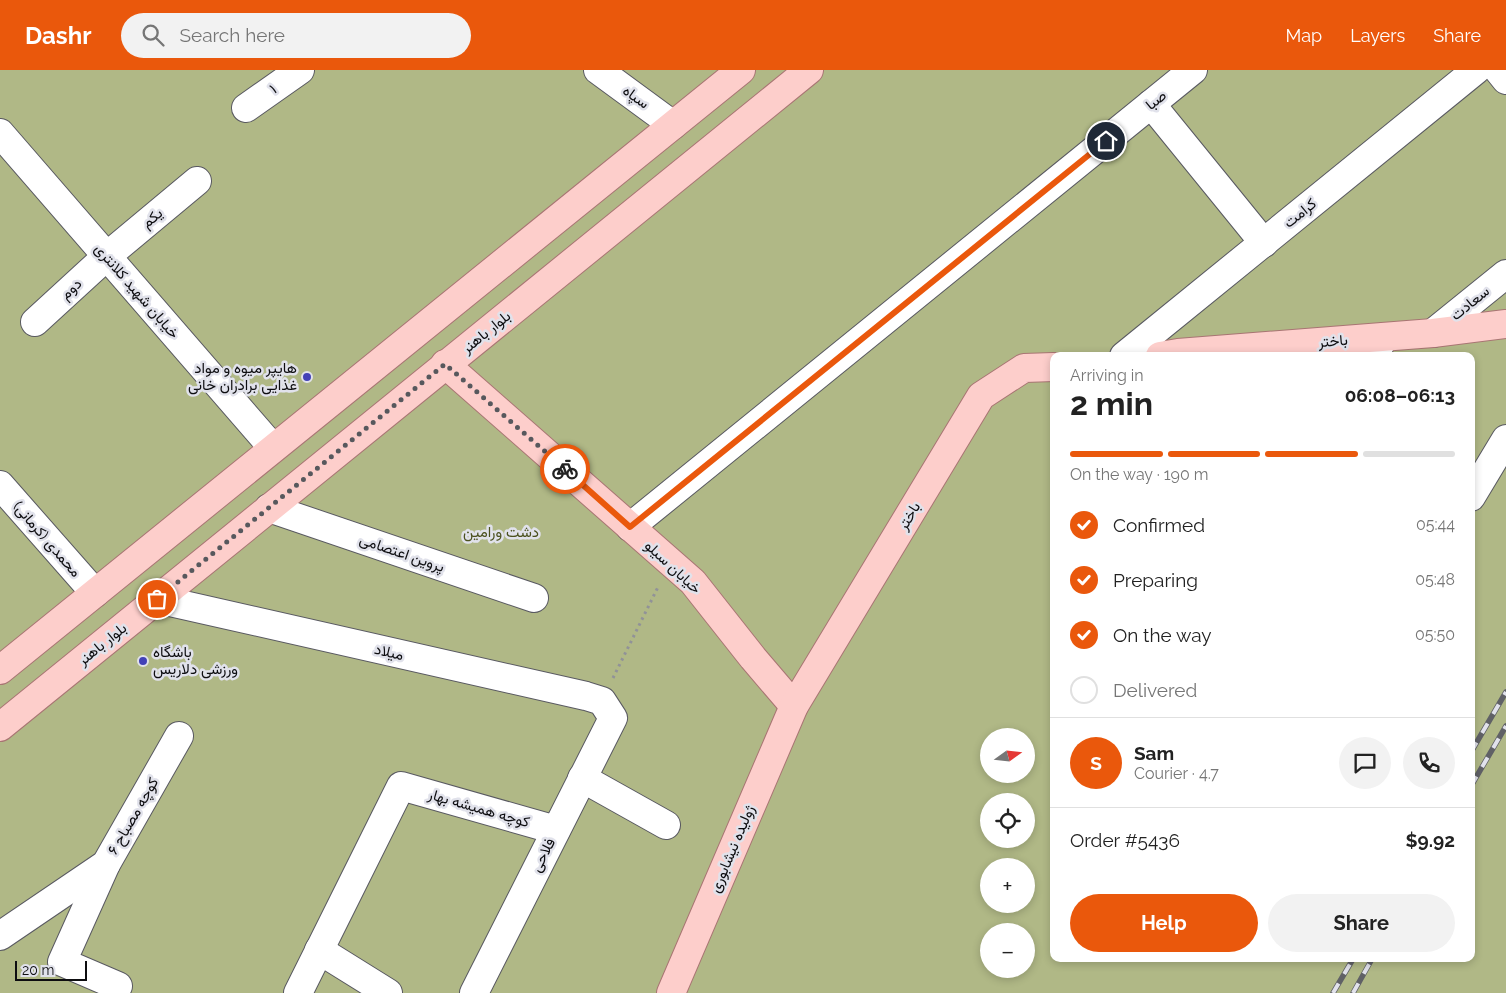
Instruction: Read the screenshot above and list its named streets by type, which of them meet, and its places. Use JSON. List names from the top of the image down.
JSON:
{
  "streets": {
    "main road": [
      "بلوار باهنر",
      "باختر",
      "خیابان سیلو",
      "ژولیده نیشابوری"
    ],
    "street": [
      "۱",
      "سپاه",
      "صبا",
      "کرامت",
      "یکم",
      "دوم",
      "خیابان شهید کلانتری",
      "سعادت",
      "محمدی (کرمانی)",
      "پروین اعتصامی",
      "میلاد",
      "کوچه همیشه بهار",
      "کوچه مصباح ۶",
      "فلاحی"
    ]
  },
  "crossings": [
    ["صبا", "خیابان سیلو"],
    ["یکم", "دوم"],
    ["یکم", "خیابان شهید کلانتری"],
    ["دوم", "خیابان شهید کلانتری"],
    ["سعادت", "باختر"],
    ["بلوار باهنر", "پروین اعتصامی"],
    ["بلوار باهنر", "خیابان سیلو"],
    ["بلوار باهنر", "میلاد"],
    ["باختر", "خیابان سیلو"],
    ["باختر", "ژولیده نیشابوری"],
    ["خیابان سیلو", "ژولیده نیشابوری"],
    ["میلاد", "فلاحی"],
    ["کوچه همیشه بهار", "فلاحی"]
  ],
  "parks": ["دشت ورامین"],
  "places": ["هایپر میوه و‌ مواد غذایی برادران خانی", "باشگاه ورزشی دلاریس"],
  "scale_bar": "20 m",
  "north": "right",
  "page": {
    "header": "Dashr",
    "search": "Search here",
    "nav": ["Map", "Layers", "Share"],
    "heading": ["2 min", "Arriving in", "06:08–06:13"],
    "panel": [
      "Sam",
      "Courier · 4.7",
      "Order #5436",
      "$9.92"
    ],
    "bar": "On the way · 190 m",
    "list": [
      ["Confirmed", "05:44"],
      ["Preparing", "05:48"],
      ["On the way", "05:50"],
      "Delivered"
    ],
    "map_buttons": ["+", "−"],
    "round": "S",
    "buttons": ["Help", "Share"],
    "scale": "20 m"
  }
}
